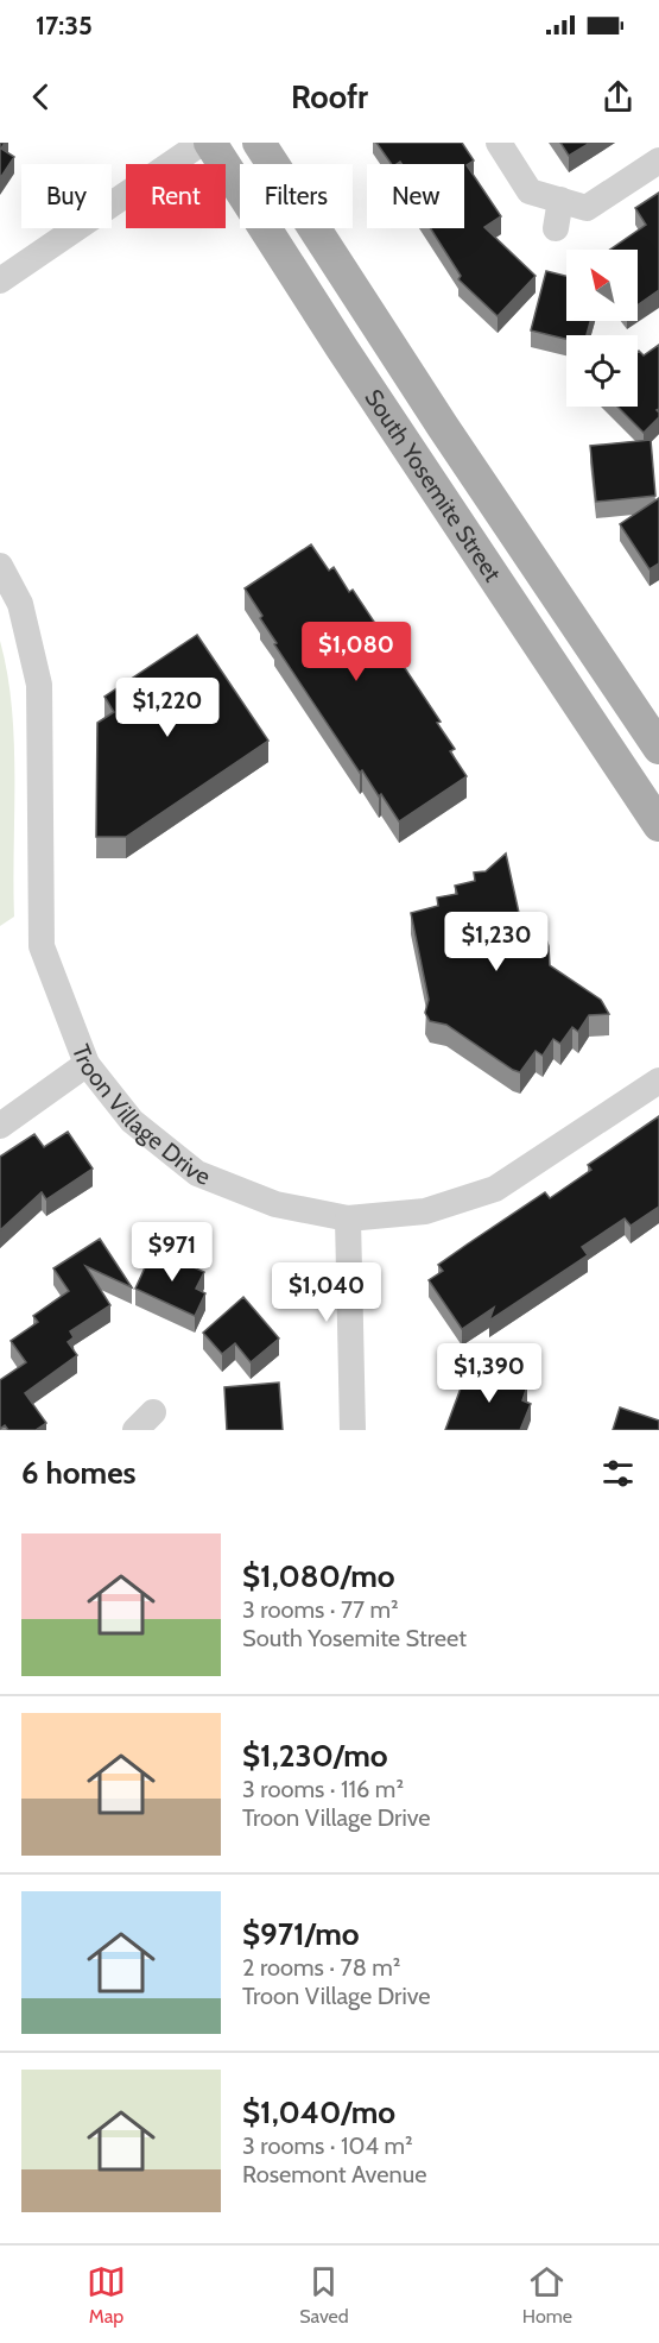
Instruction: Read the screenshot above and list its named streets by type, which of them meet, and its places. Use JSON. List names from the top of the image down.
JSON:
{
  "streets": {
    "main road": ["South Yosemite Street"],
    "street": ["Troon Village Drive"]
  },
  "north": "top left",
  "page": {
    "status": "17:35",
    "header": "Roofr",
    "chip": [
      "Buy",
      "Rent",
      "Filters",
      "New"
    ],
    "price": [
      "$1,080",
      "$1,220",
      "$1,230",
      "$971",
      "$1,040",
      "$1,390"
    ],
    "heading": "6 homes",
    "list": [
      {
        "name": "$1,080/mo",
        "note": "3 rooms · 77 m² · South Yosemite Street"
      },
      {
        "name": "$1,230/mo",
        "note": "3 rooms · 116 m² · Troon Village Drive"
      },
      {
        "name": "$971/mo",
        "note": "2 rooms · 78 m² · Troon Village Drive"
      },
      {
        "name": "$1,040/mo",
        "note": "3 rooms · 104 m² · Rosemont Avenue"
      }
    ],
    "tabs": ["Map", "Saved", "Home"]
  }
}
